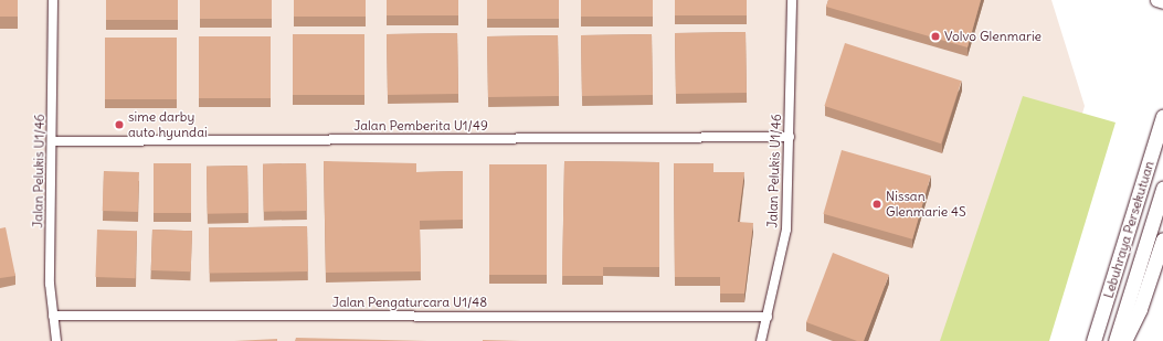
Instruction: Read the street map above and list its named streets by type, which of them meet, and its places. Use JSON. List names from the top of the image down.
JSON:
{
  "streets": {
    "highway": ["Lebuhraya Persekutuan"],
    "street": ["Jalan Pemberita U1/49", "Jalan Pelukis U1/46", "Jalan Pengaturcara U1/48"]
  },
  "crossings": [
    ["Jalan Pemberita U1/49", "Jalan Pelukis U1/46"],
    ["Jalan Pelukis U1/46", "Jalan Pengaturcara U1/48"]
  ],
  "places": ["Volvo Glenmarie", "sime darby auto hyundai", "Nissan Glenmarie 4S"]
}
